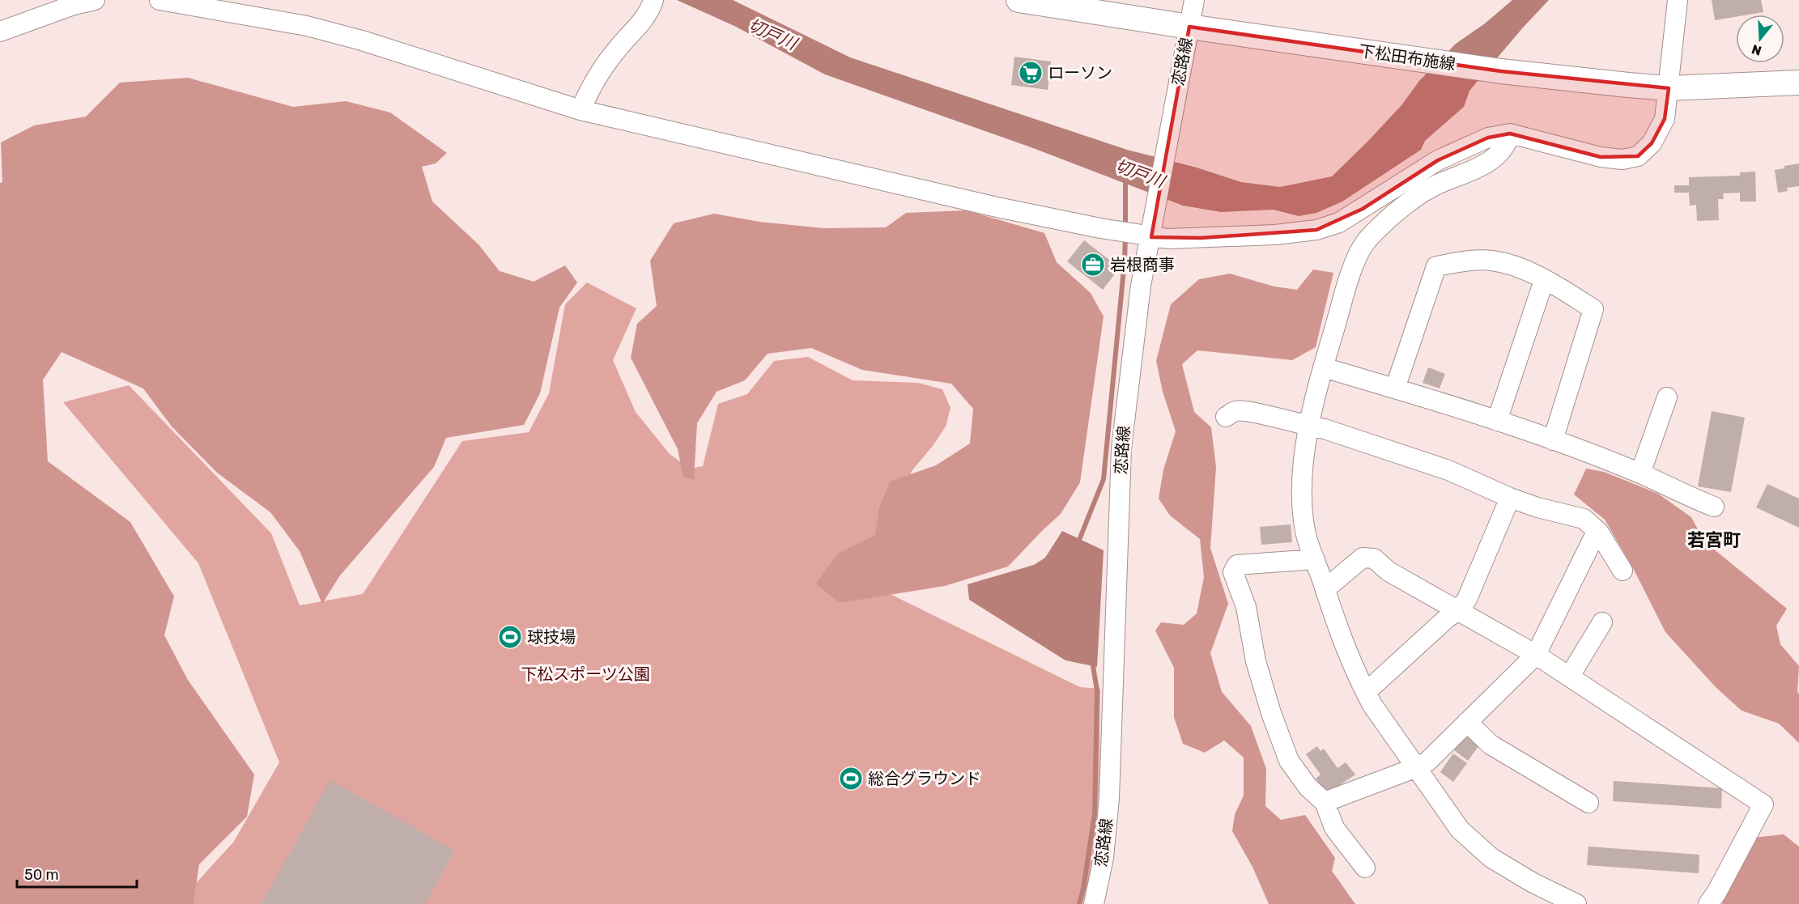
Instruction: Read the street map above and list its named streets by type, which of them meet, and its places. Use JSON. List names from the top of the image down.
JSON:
{
  "streets": {
    "main road": ["下松田布施線"],
    "street": ["恋路線"]
  },
  "crossings": [
    ["下松田布施線", "恋路線"]
  ],
  "districts": ["若宮町"],
  "water": ["切戸川"],
  "parks": ["下松スポーツ公園"],
  "places": {
    "supermarket": ["ローソン"],
    "office": ["岩根商事"],
    "sports": ["球技場", "総合グラウンド"]
  },
  "scale_bar": "50 m",
  "north": "bottom"
}
